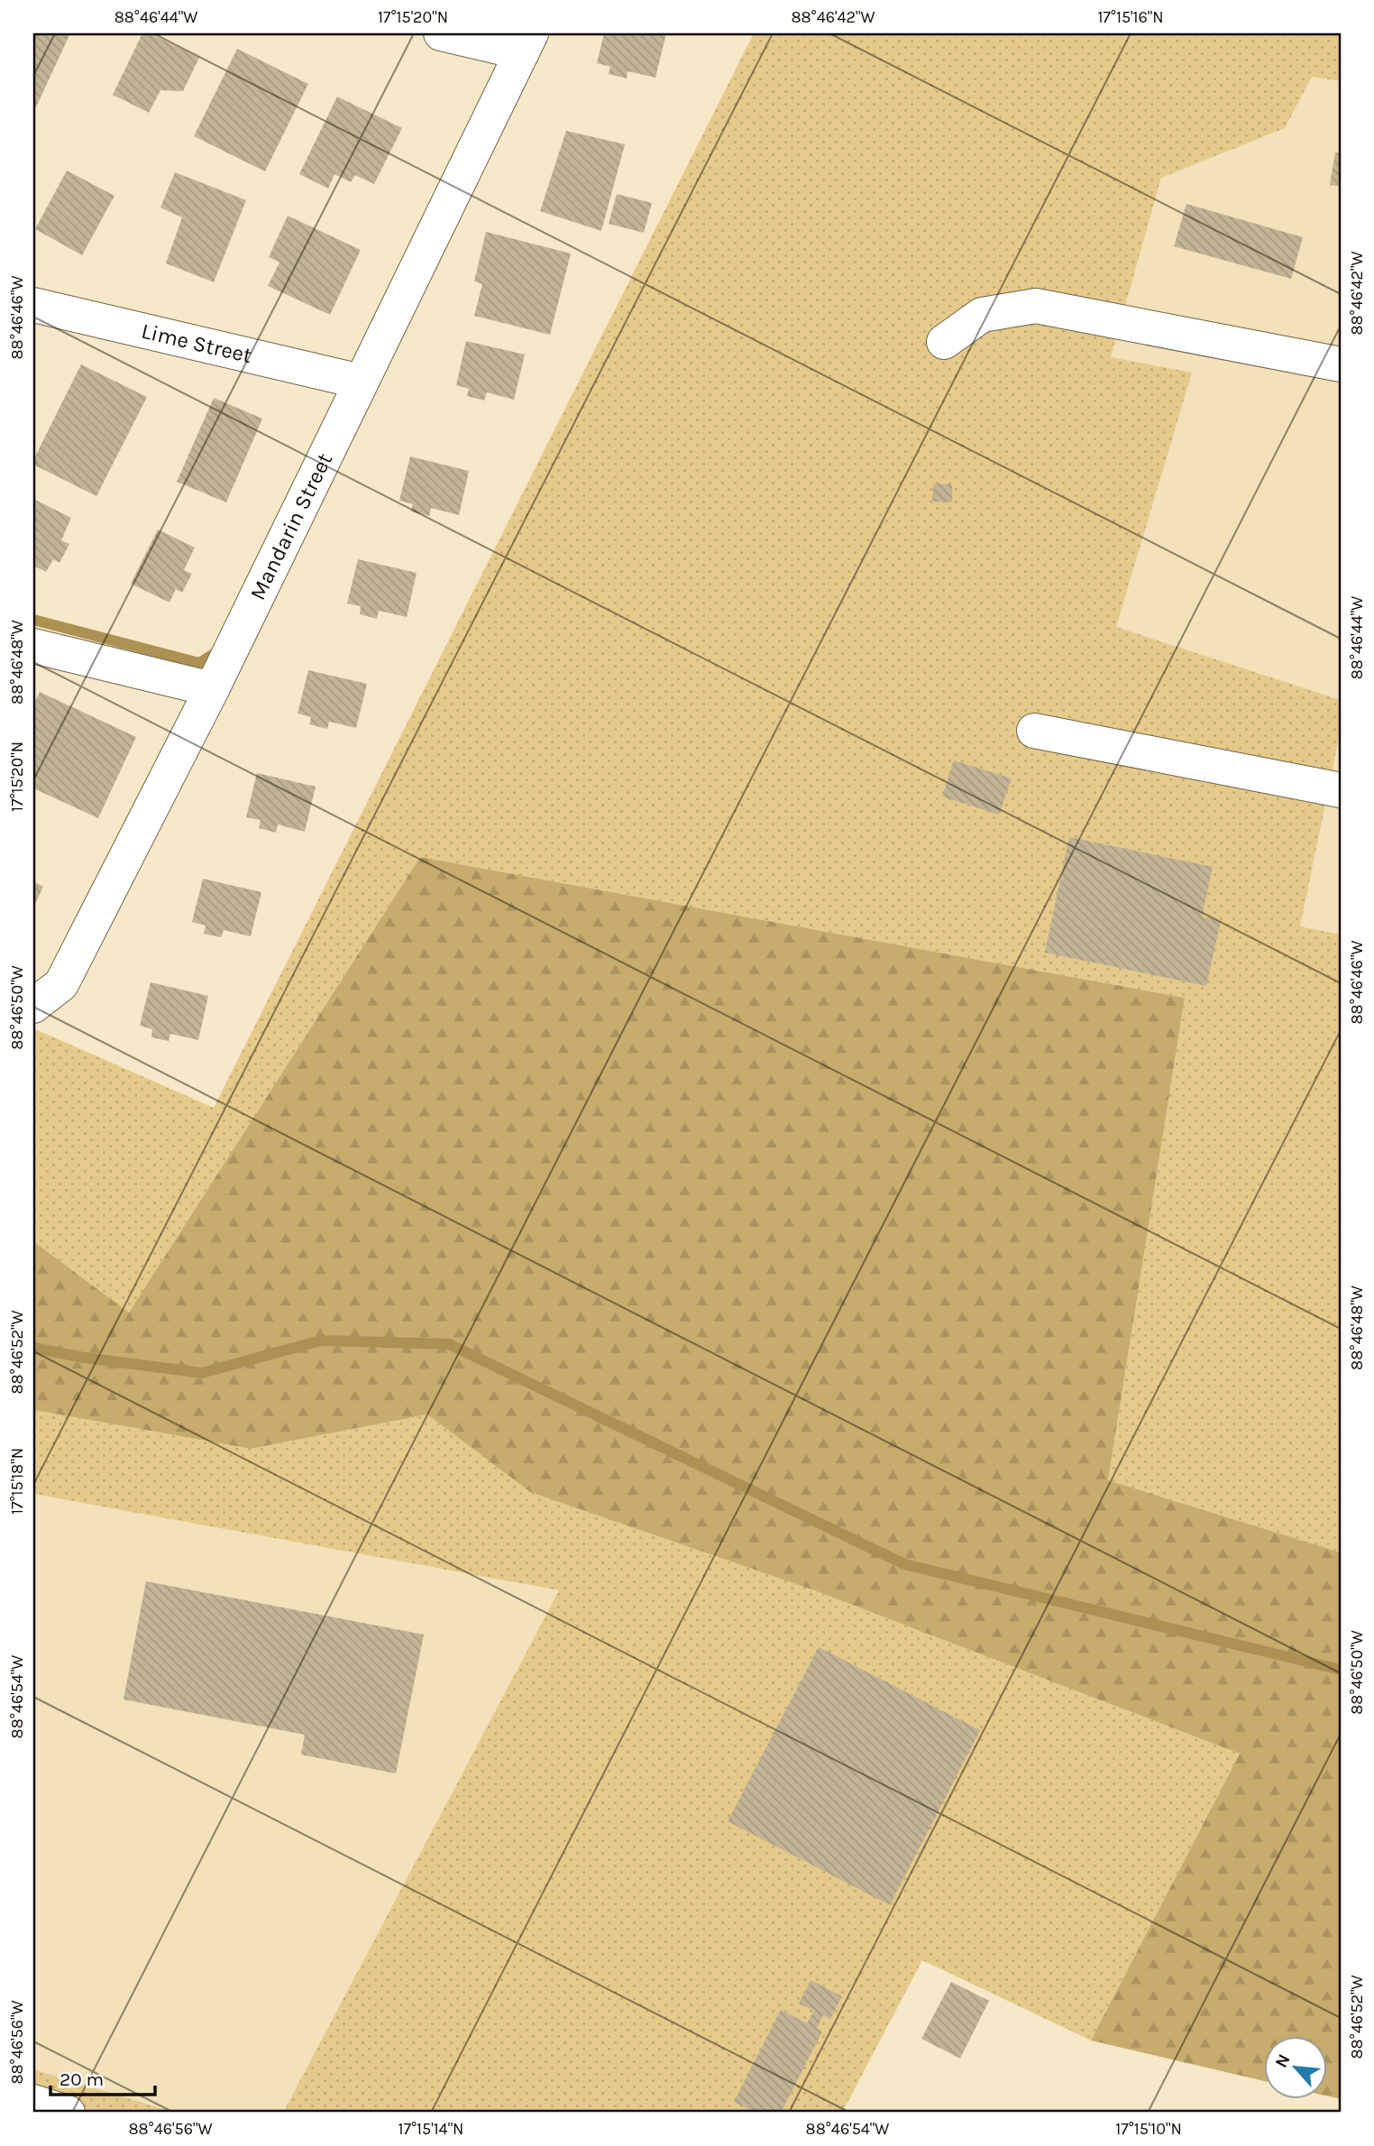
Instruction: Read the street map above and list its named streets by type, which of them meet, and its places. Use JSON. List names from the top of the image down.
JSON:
{
  "streets": {
    "street": ["Lime Street", "Mandarin Street"]
  },
  "crossings": [
    ["Lime Street", "Mandarin Street"]
  ],
  "scale_bar": "20 m",
  "north": "top left",
  "coordinates": [
    "88°46'44\"W",
    "17°15'20\"N",
    "88°46'42\"W",
    "17°15'16\"N",
    "88°46'46\"W",
    "88°46'48\"W",
    "88°46'50\"W",
    "88°46'52\"W",
    "17°15'18\"N",
    "88°46'54\"W",
    "88°46'56\"W",
    "17°15'14\"N",
    "17°15'10\"N"
  ]
}
